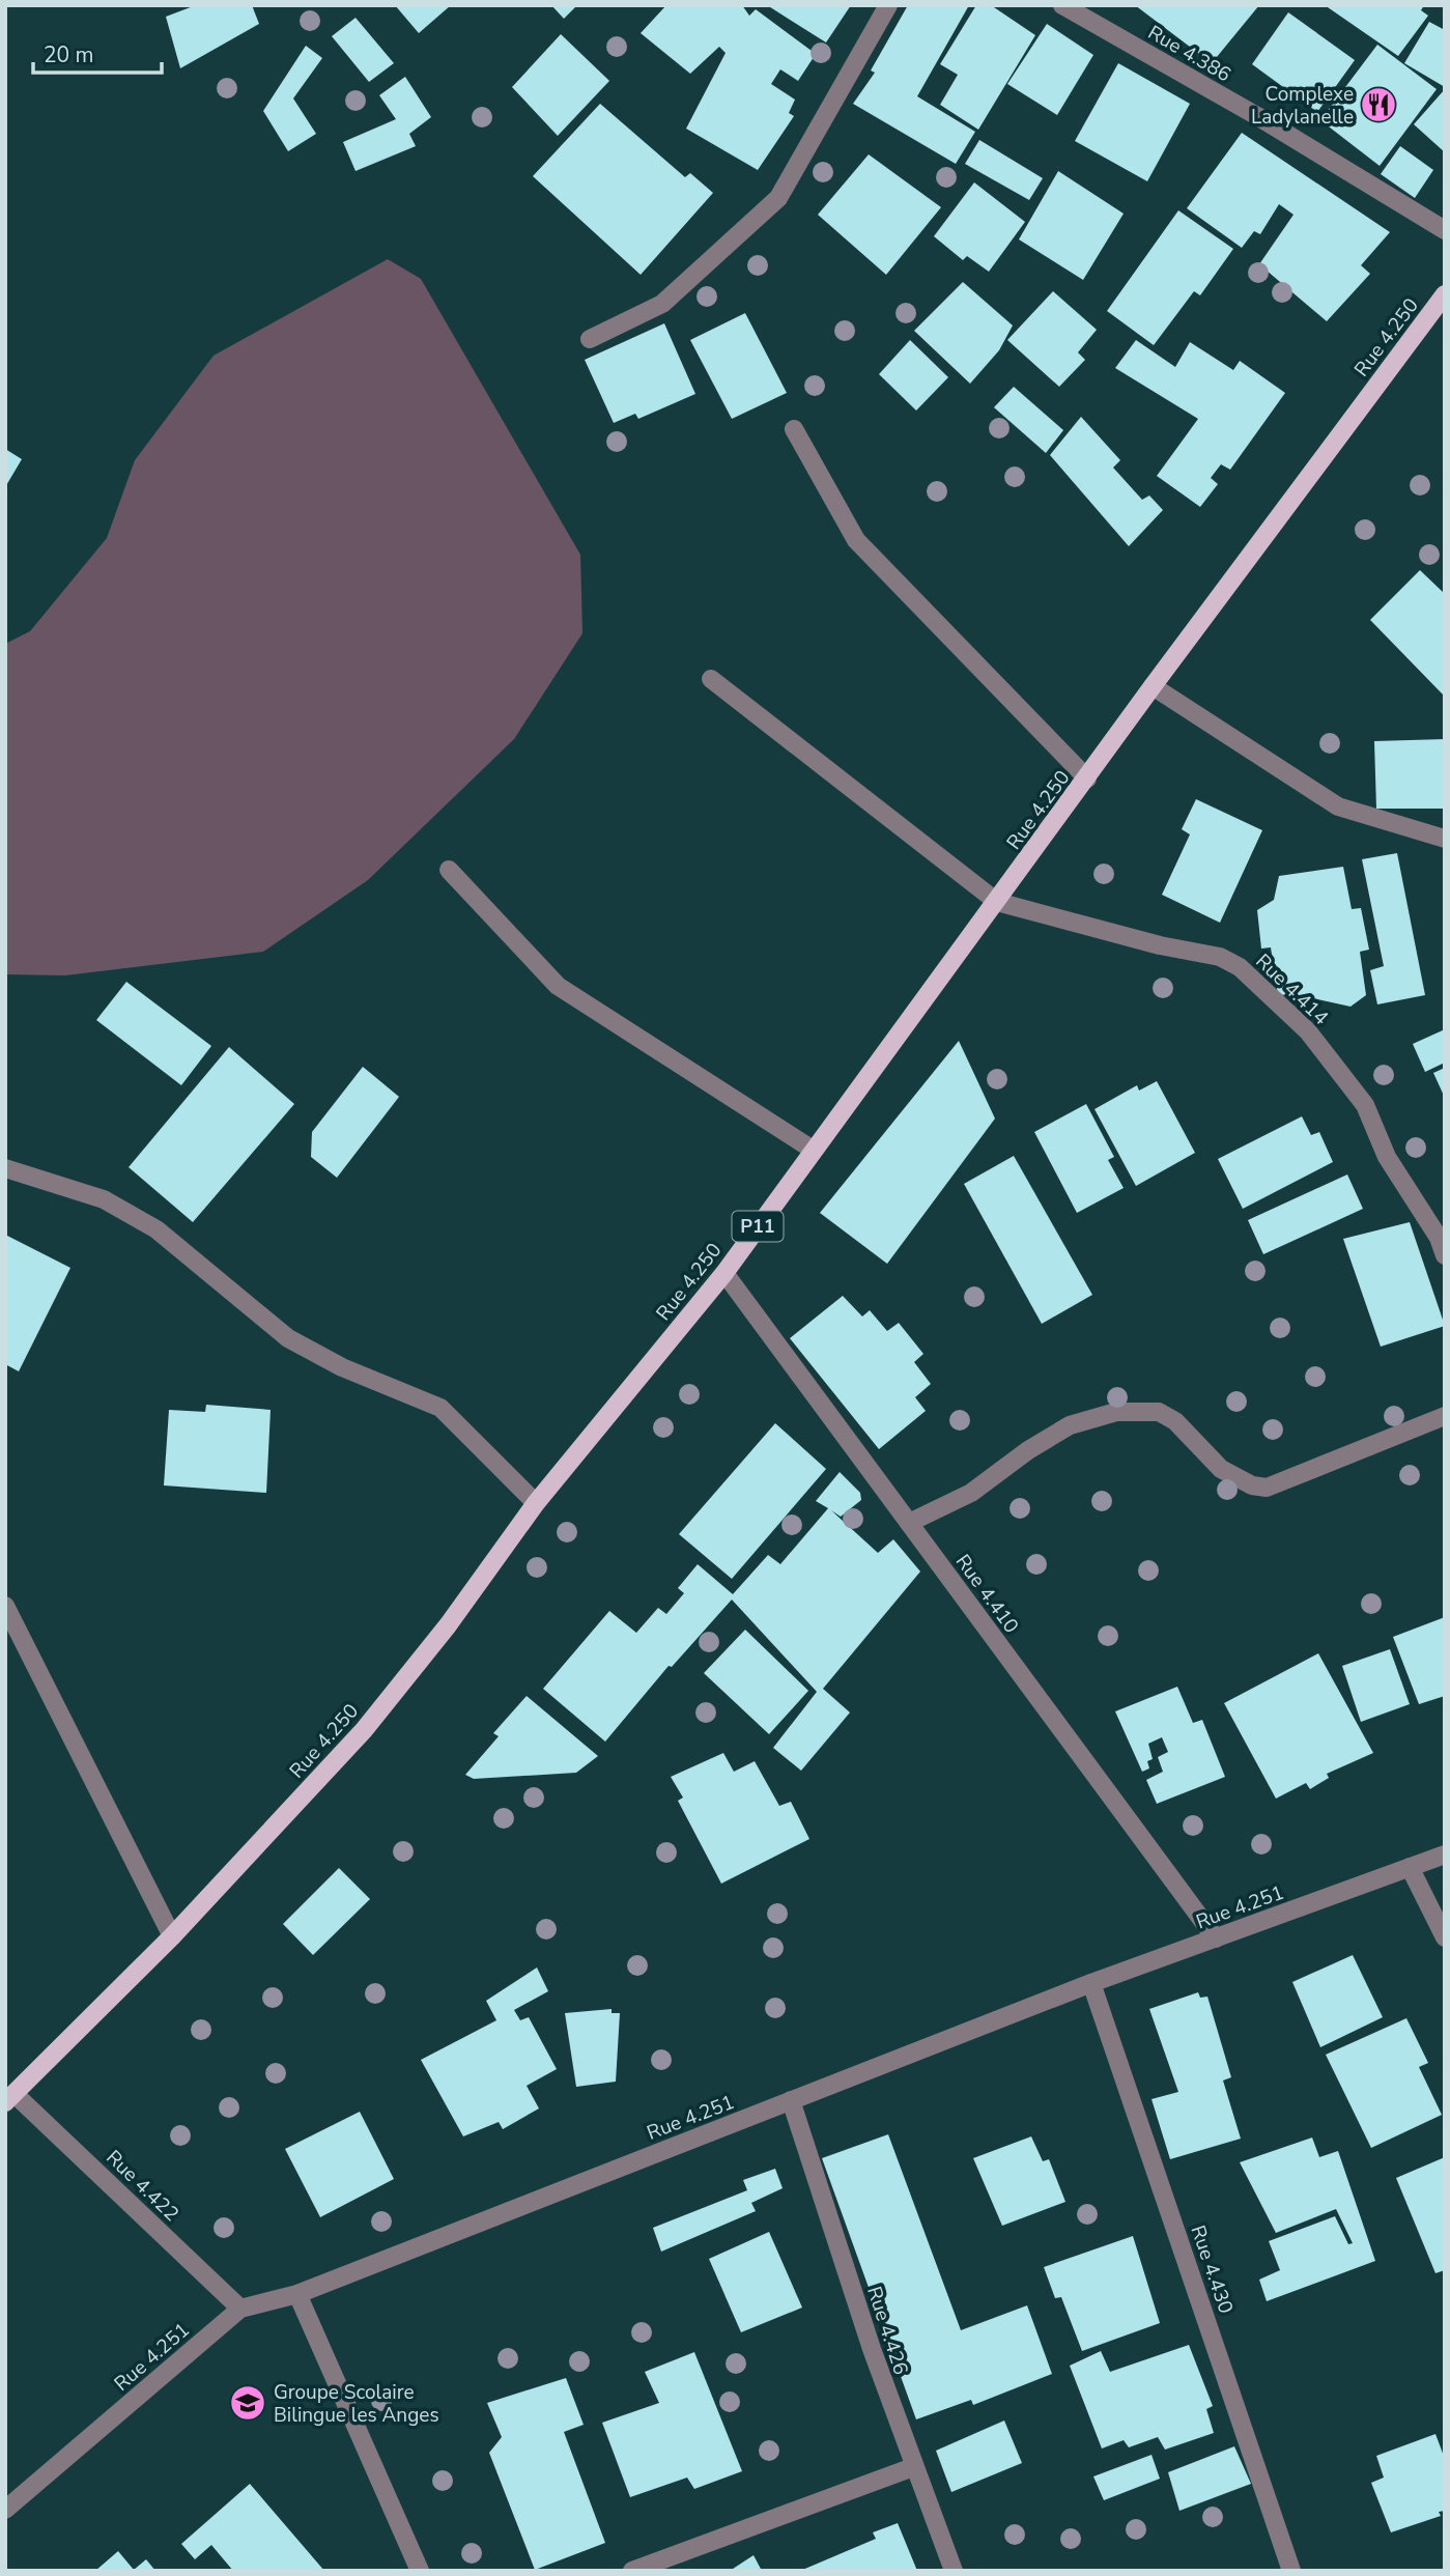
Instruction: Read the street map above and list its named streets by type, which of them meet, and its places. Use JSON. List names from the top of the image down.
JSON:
{
  "streets": {
    "main road": ["Rue 4.250", "P11"],
    "street": [
      "Rue 4.386",
      "Rue 4.414",
      "Rue 4.410",
      "Rue 4.251",
      "Rue 4.422",
      "Rue 4.430",
      "Rue 4.426"
    ]
  },
  "crossings": [
    ["Rue 4.250", "Rue 4.414"],
    ["Rue 4.250", "Rue 4.410"],
    ["Rue 4.250", "Rue 4.422"],
    ["Rue 4.410", "Rue 4.251"],
    ["Rue 4.251", "Rue 4.422"],
    ["Rue 4.251", "Rue 4.430"],
    ["Rue 4.251", "Rue 4.426"]
  ],
  "places": {
    "restaurant": ["Complexe Ladylanelle"],
    "school or university": ["Groupe Scolaire Bilingue les Anges"]
  },
  "scale_bar": "20 m"
}
